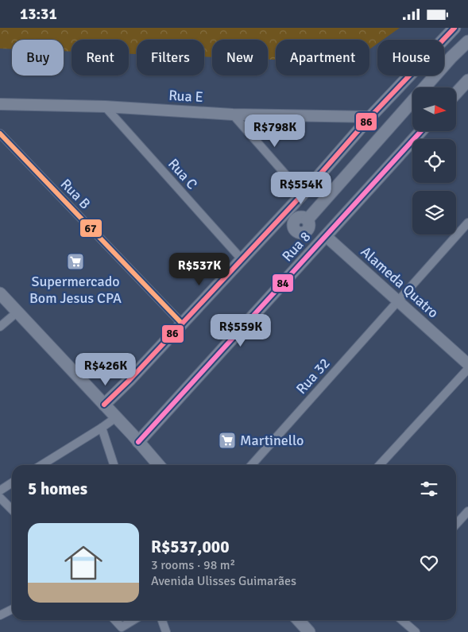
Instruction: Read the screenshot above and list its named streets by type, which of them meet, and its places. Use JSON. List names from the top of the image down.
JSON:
{
  "streets": {
    "main road": ["Rua 8", "Alameda Quatro"],
    "street": [
      "Rua E",
      "Rua C",
      "Rua B",
      "Rua 32"
    ]
  },
  "crossings": [
    ["Rua E", "Rua C"],
    ["Rua 8", "Alameda Quatro"],
    ["Alameda Quatro", "Rua 32"]
  ],
  "places": {
    "supermarket": ["Supermercado Bom Jesus CPA", "Martinello"]
  },
  "lines": ["transit line 86", "transit line 84", "transit line 67"],
  "north": "right",
  "page": {
    "status": "13:31",
    "chip": [
      "Buy",
      "Rent",
      "Filters",
      "New",
      "Apartment",
      "House"
    ],
    "price": [
      "R$798K",
      "R$554K",
      "R$537K",
      "R$559K",
      "R$426K"
    ],
    "heading": "5 homes",
    "list": [
      {
        "name": "R$537,000",
        "note": "3 rooms · 98 m² · Avenida Ulisses Guimarães"
      }
    ]
  }
}
